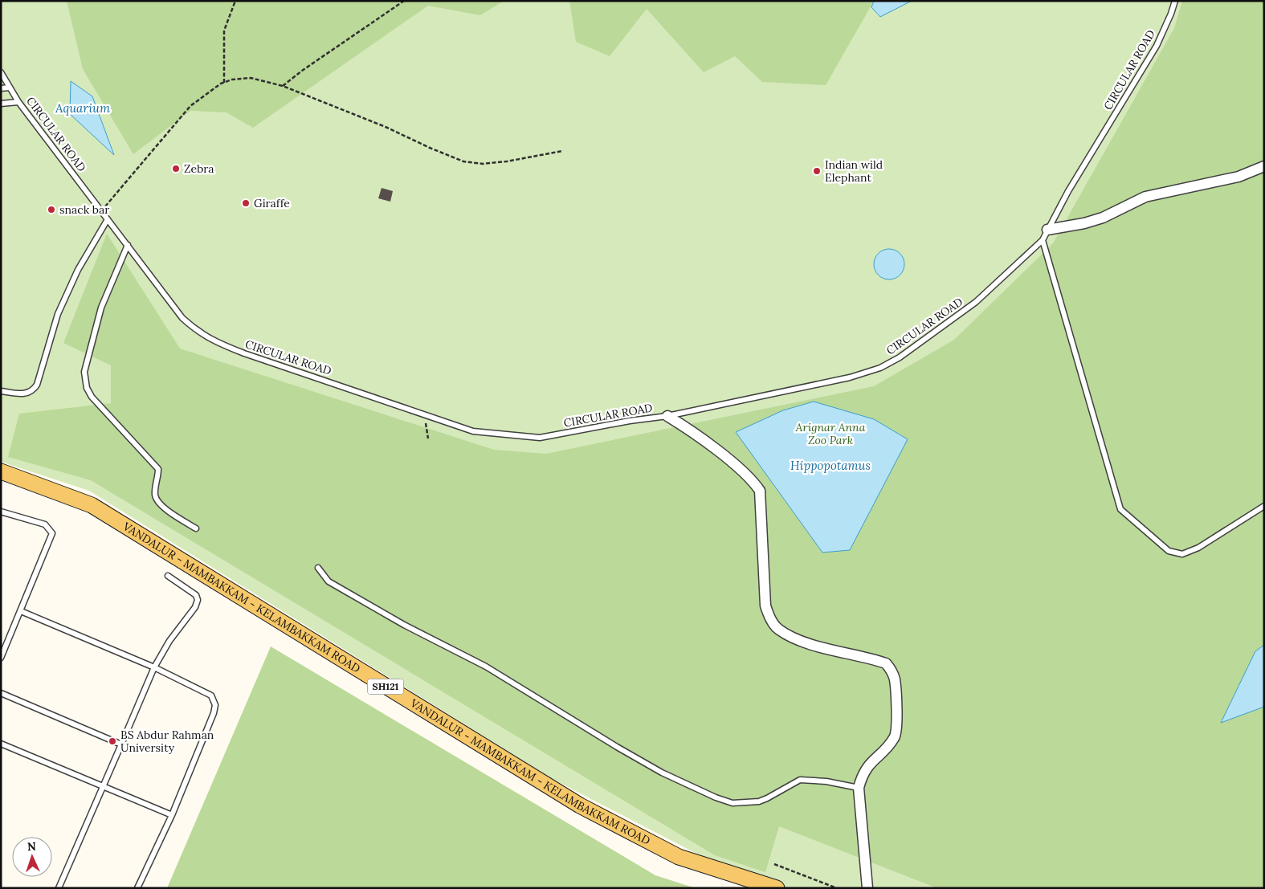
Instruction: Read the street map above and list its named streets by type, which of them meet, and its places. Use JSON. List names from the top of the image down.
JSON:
{
  "streets": {
    "main road": ["VANDALUR - MAMBAKKAM - KELAMBAKKAM ROAD", "SH121"],
    "lane": ["CIRCULAR ROAD"]
  },
  "water": ["Aquarium", "Hippopotamus"],
  "parks": ["Arignar Anna Zoo Park"],
  "places": [
    "Zebra",
    "Indian wild Elephant",
    "Giraffe",
    "snack bar",
    "BS Abdur Rahman University"
  ],
  "north": "top"
}
